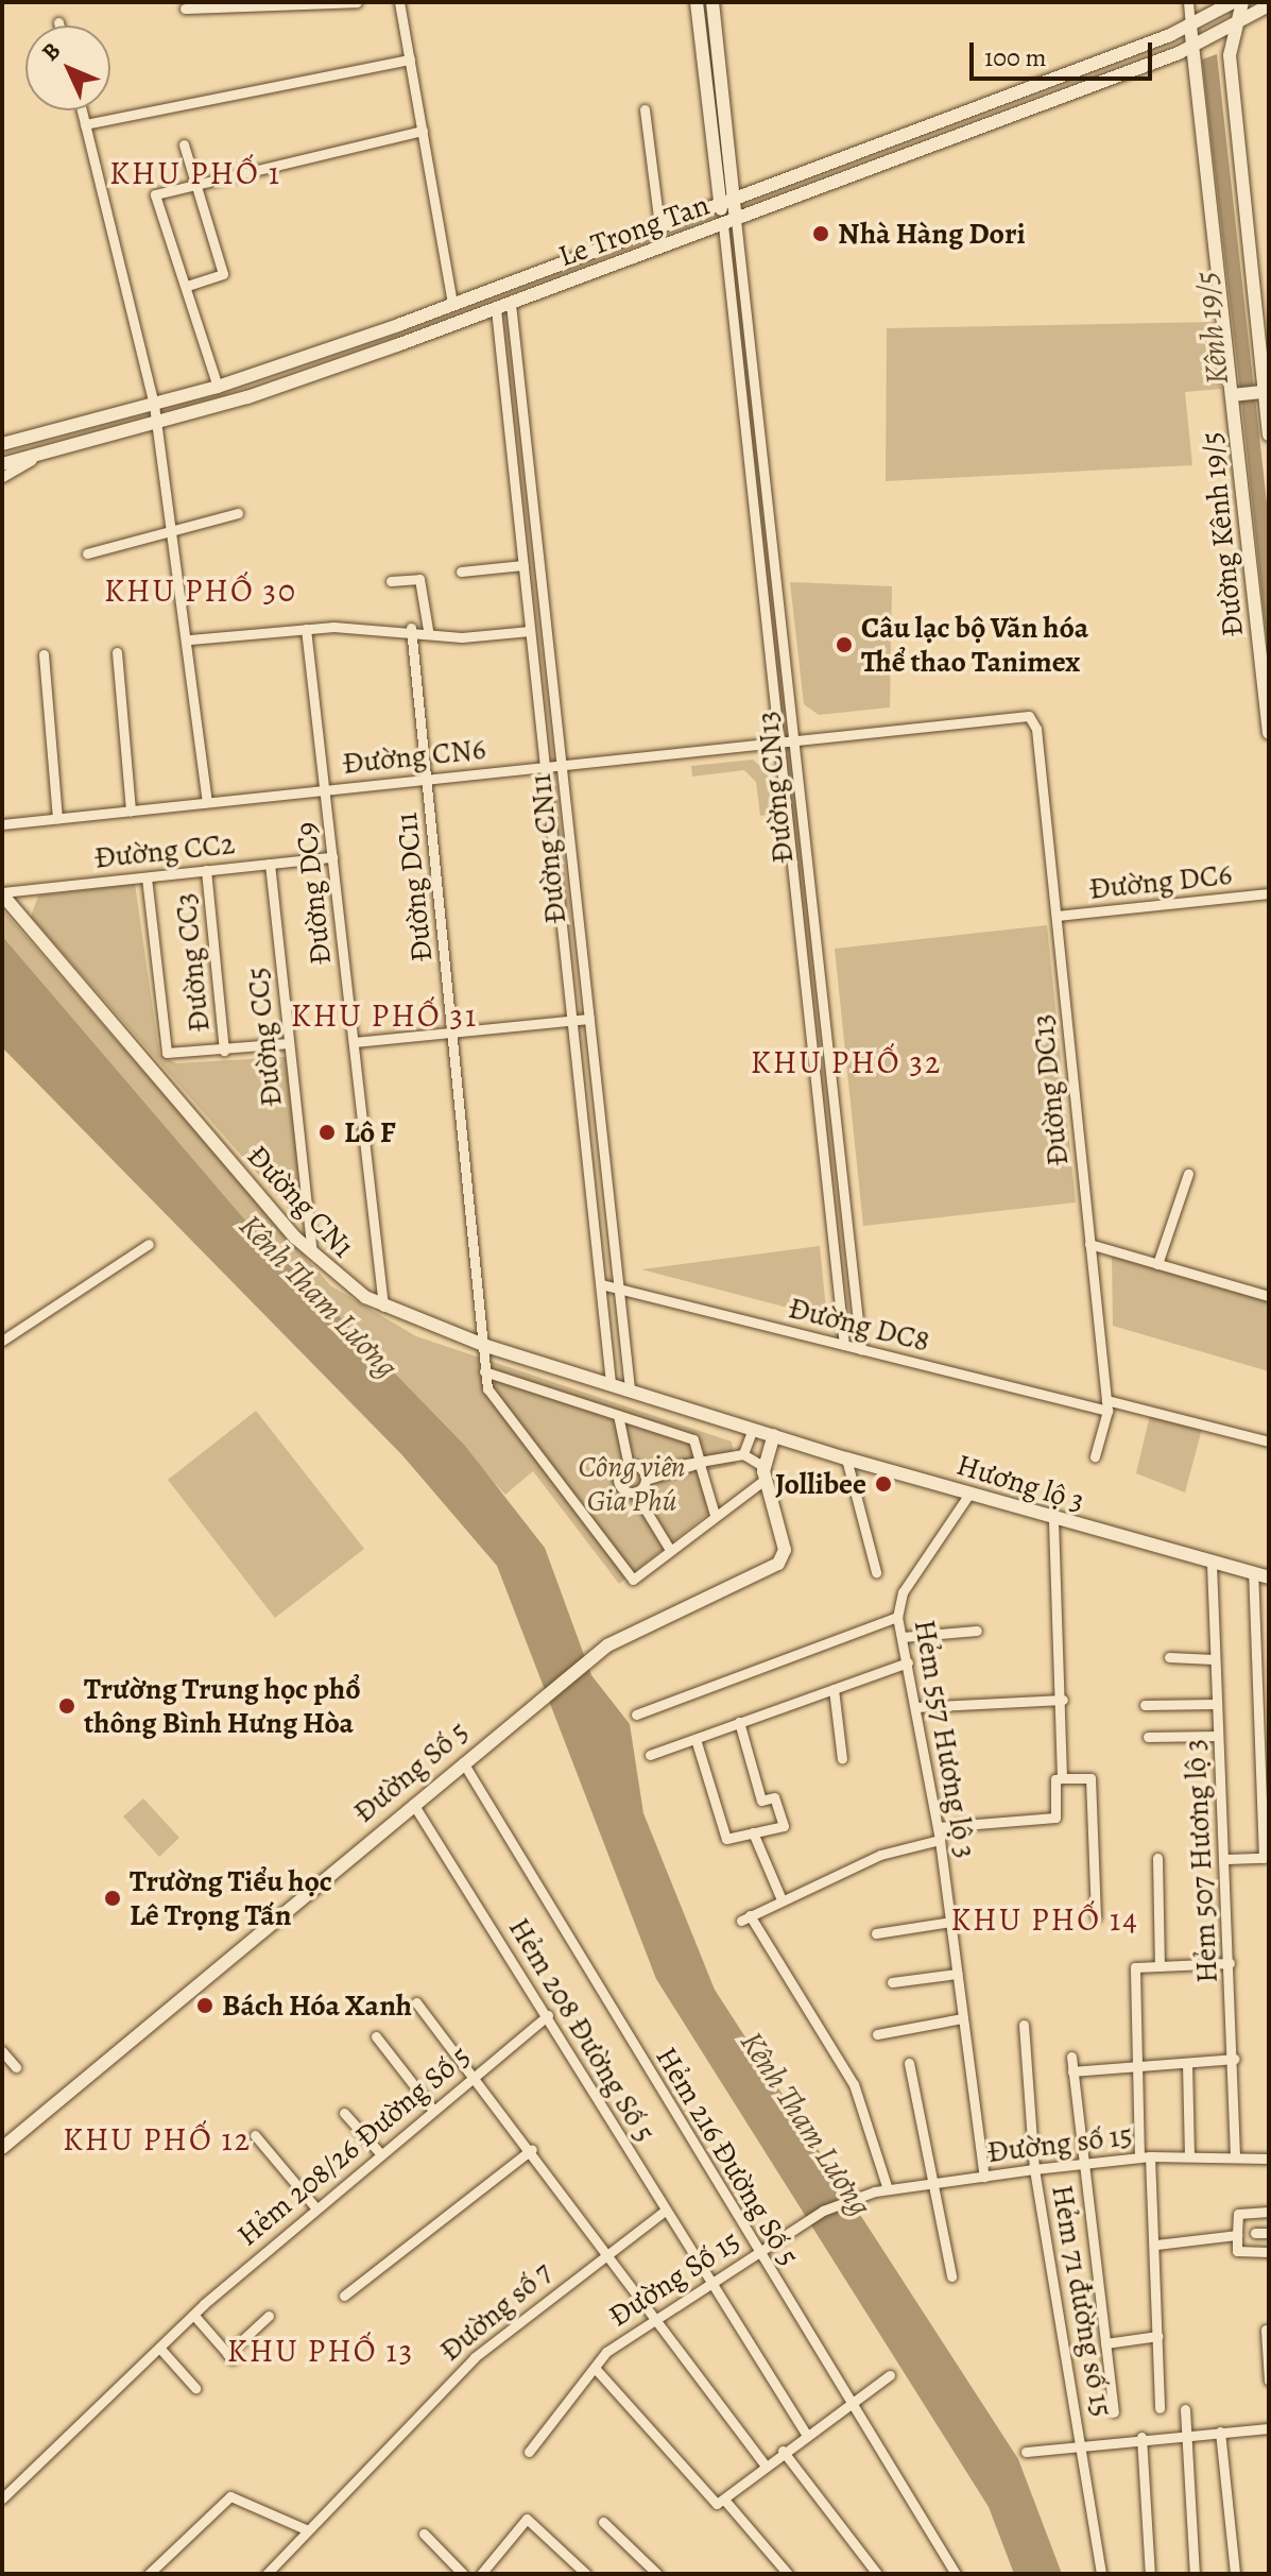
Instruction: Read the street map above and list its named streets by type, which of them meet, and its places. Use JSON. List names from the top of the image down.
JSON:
{
  "streets": {
    "street": [
      "Le Trong Tan",
      "Đường Kênh 19/5",
      "Đường CN6",
      "Đường CN13",
      "Đường CN11",
      "Đường CC2",
      "Đường DC6",
      "Đường DC11",
      "Đường DC9",
      "Đường CC3",
      "Đường CC5",
      "Đường DC13",
      "Đường CN1",
      "Đường DC8",
      "Hương lộ 3",
      "Hẻm 557 Hương lộ 3",
      "Đường Số 5",
      "Hẻm 507 Hương lộ 3",
      "Hẻm 208 Đường Số 5",
      "Đường số 15",
      "Hẻm 208/26 Đường Số 5",
      "Hẻm 216 Đường Số 5",
      "Đường Số 15",
      "Hẻm 71 đường số 15",
      "Đường số 7"
    ]
  },
  "crossings": [
    ["Le Trong Tan", "Đường Kênh 19/5"],
    ["Le Trong Tan", "Đường CN13"],
    ["Le Trong Tan", "Đường CN11"],
    ["Đường CN6", "Đường CN13"],
    ["Đường CN6", "Đường CN11"],
    ["Đường CN6", "Đường DC11"],
    ["Đường CN6", "Đường DC9"],
    ["Đường CN6", "Đường DC13"],
    ["Đường CN13", "Đường DC8"],
    ["Đường CN11", "Đường CN1"],
    ["Đường CN11", "Đường DC8"],
    ["Đường CC2", "Đường DC9"],
    ["Đường CC2", "Đường CC3"],
    ["Đường CC2", "Đường CC5"],
    ["Đường CC2", "Đường CN1"],
    ["Đường DC6", "Đường DC13"],
    ["Đường DC11", "Đường CN1"],
    ["Đường DC9", "Đường CN1"],
    ["Đường CC5", "Đường CN1"],
    ["Đường DC13", "Đường DC8"],
    ["Đường CN1", "Hương lộ 3"],
    ["Hương lộ 3", "Hẻm 557 Hương lộ 3"],
    ["Hương lộ 3", "Hẻm 507 Hương lộ 3"],
    ["Hẻm 557 Hương lộ 3", "Đường số 15"],
    ["Đường Số 5", "Hẻm 208 Đường Số 5"],
    ["Đường Số 5", "Hẻm 216 Đường Số 5"],
    ["Hẻm 507 Hương lộ 3", "Đường số 15"],
    ["Hẻm 208 Đường Số 5", "Hẻm 208/26 Đường Số 5"],
    ["Hẻm 208 Đường Số 5", "Đường Số 15"],
    ["Hẻm 208 Đường Số 5", "Đường số 7"],
    ["Đường số 15", "Đường Số 15"],
    ["Đường số 15", "Hẻm 71 đường số 15"],
    ["Hẻm 216 Đường Số 5", "Đường Số 15"]
  ],
  "districts": [
    "KHU PHỐ 1",
    "KHU PHỐ 30",
    "KHU PHỐ 31",
    "KHU PHỐ 32",
    "KHU PHỐ 14",
    "KHU PHỐ 12",
    "KHU PHỐ 13"
  ],
  "water": ["Kênh 19/5", "Kênh Tham Lương"],
  "parks": ["Công viên Gia Phú"],
  "places": [
    "Nhà Hàng Dori",
    "Câu lạc bộ Văn hóa Thể thao Tanimex",
    "Lô F",
    "Jollibee",
    "Trường Trung học phổ thông Bình Hưng Hòa",
    "Trường Tiểu học Lê Trọng Tấn",
    "Bách Hóa Xanh"
  ],
  "scale_bar": "100 m",
  "north": "top left"
}
